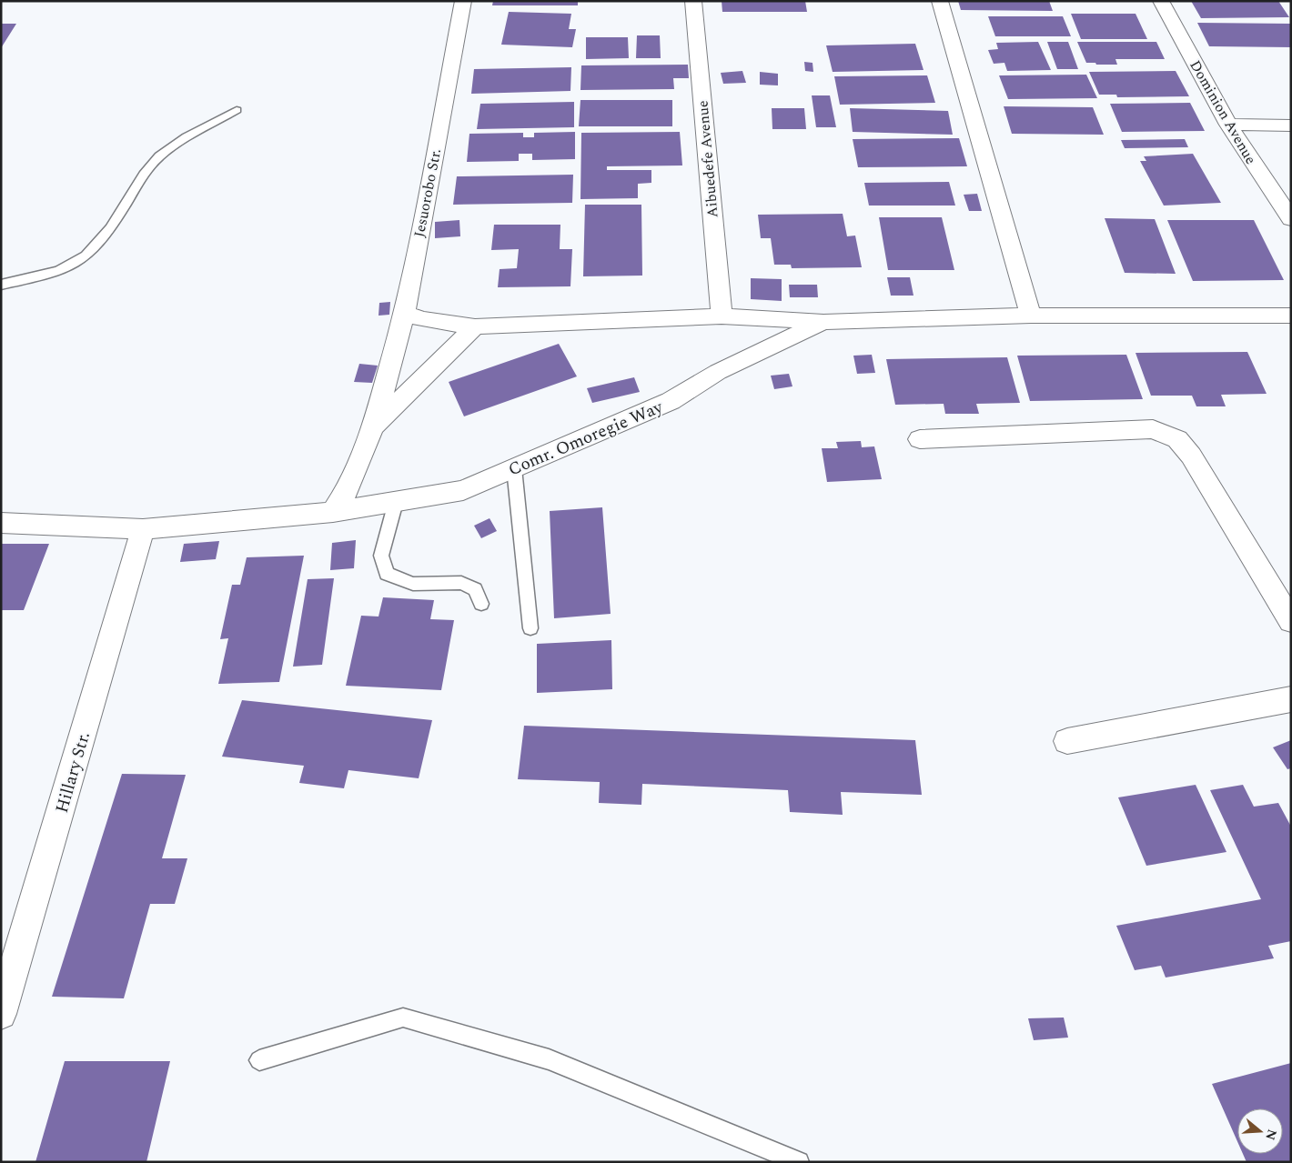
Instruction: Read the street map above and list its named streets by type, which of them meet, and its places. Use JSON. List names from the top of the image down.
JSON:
{
  "streets": {
    "street": [
      "Dominion Avenue",
      "Aibuedefe Avenue",
      "Jesuorobo Str.",
      "Comr. Omoregie Way",
      "Hillary Str."
    ]
  },
  "crossings": [
    ["Jesuorobo Str.", "Comr. Omoregie Way"],
    ["Comr. Omoregie Way", "Hillary Str."]
  ],
  "north": "right"
}
